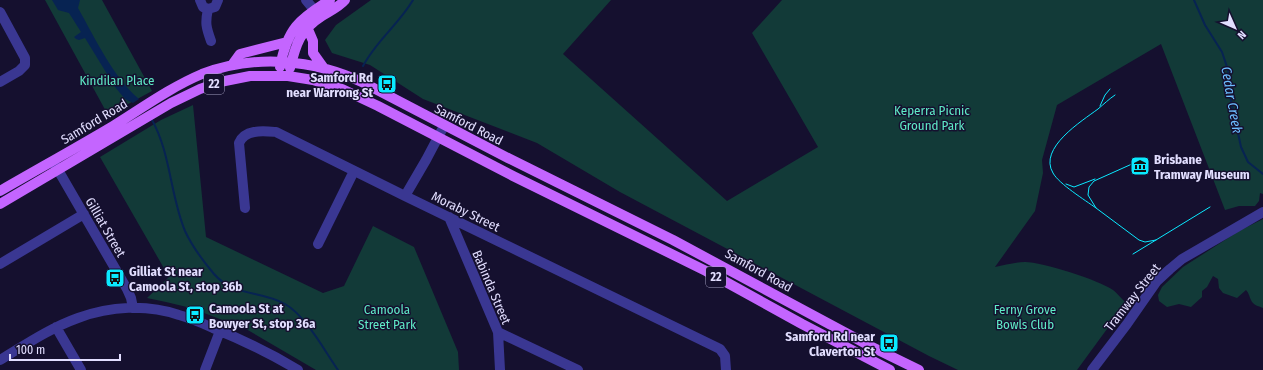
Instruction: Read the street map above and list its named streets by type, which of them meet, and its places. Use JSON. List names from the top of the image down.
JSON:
{
  "streets": {
    "main road": ["22", "Samford Road"],
    "street": [
      "Moraby Street",
      "Gilliat Street",
      "Babinda Street",
      "Tramway Street"
    ]
  },
  "crossings": [
    ["Samford Road", "Gilliat Street"],
    ["Moraby Street", "Babinda Street"]
  ],
  "water": ["Cedar Creek"],
  "parks": [
    "Kindilan Place",
    "Keperra Picnic Ground Park",
    "Camoola Street Park",
    "Ferny Grove Bowls Club"
  ],
  "places": {
    "bus stop": [
      "Samford Rd near Warrong St",
      "Gilliat St near Camoola St, stop 36b",
      "Camoola St at Bowyer St, stop 36a",
      "Samford Rd near Claverton St"
    ],
    "museum": ["Brisbane Tramway Museum"]
  },
  "scale_bar": "100 m",
  "north": "bottom right"
}
